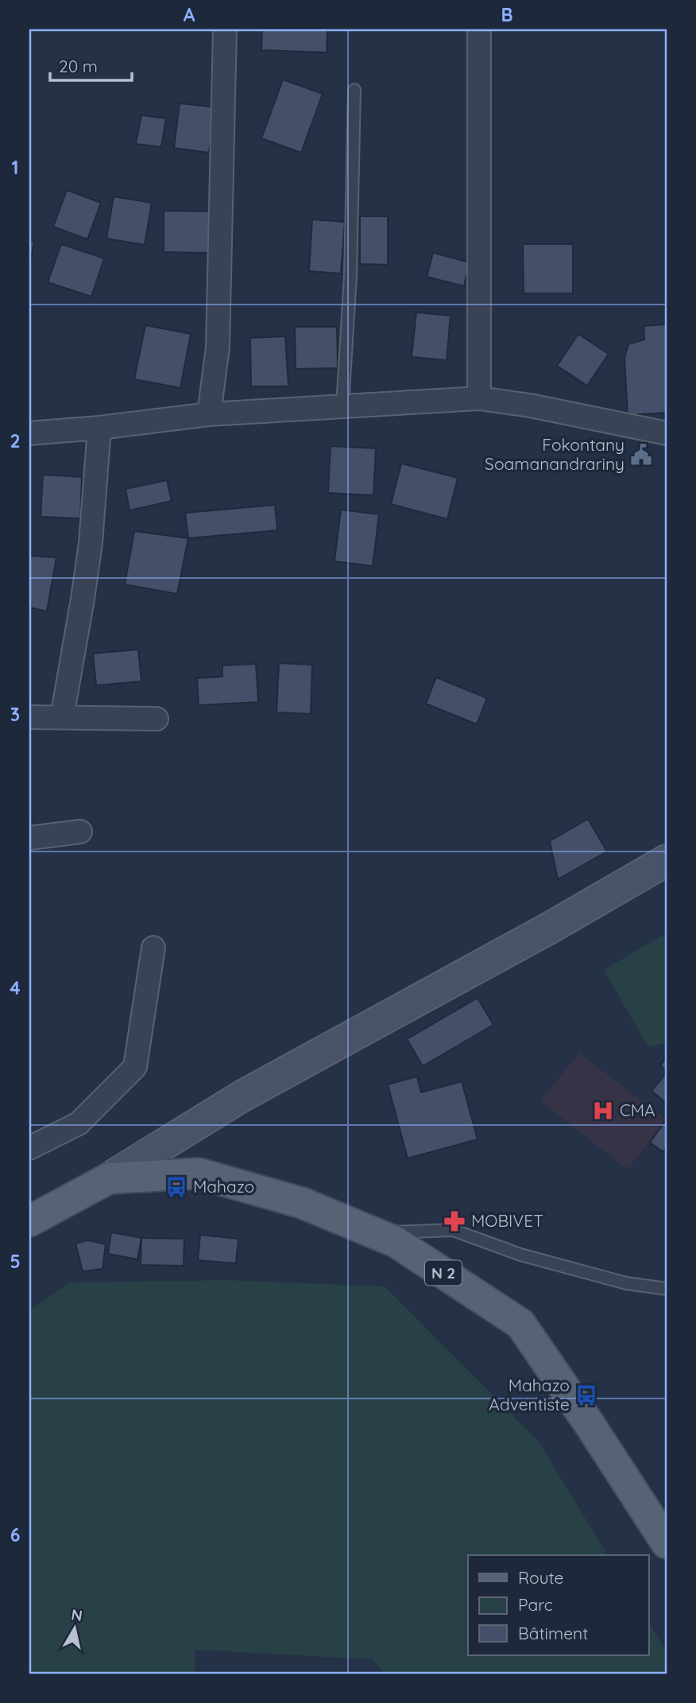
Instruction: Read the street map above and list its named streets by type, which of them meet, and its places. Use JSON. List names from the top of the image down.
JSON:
{
  "streets": {
    "main road": ["N 2"]
  },
  "places": {
    "public building": ["Fokontany Soamanandrariny"],
    "hospital": ["CMA"],
    "bus stop": ["Mahazo", "Mahazo Adventiste"],
    "pharmacy": ["MOBIVET"]
  },
  "legend": ["Route", "Parc", "Bâtiment"],
  "scale_bar": "20 m",
  "north": "top",
  "grid": {
    "columns": ["A", "B"],
    "rows": [
      "1",
      "2",
      "3",
      "4",
      "5",
      "6"
    ]
  }
}
